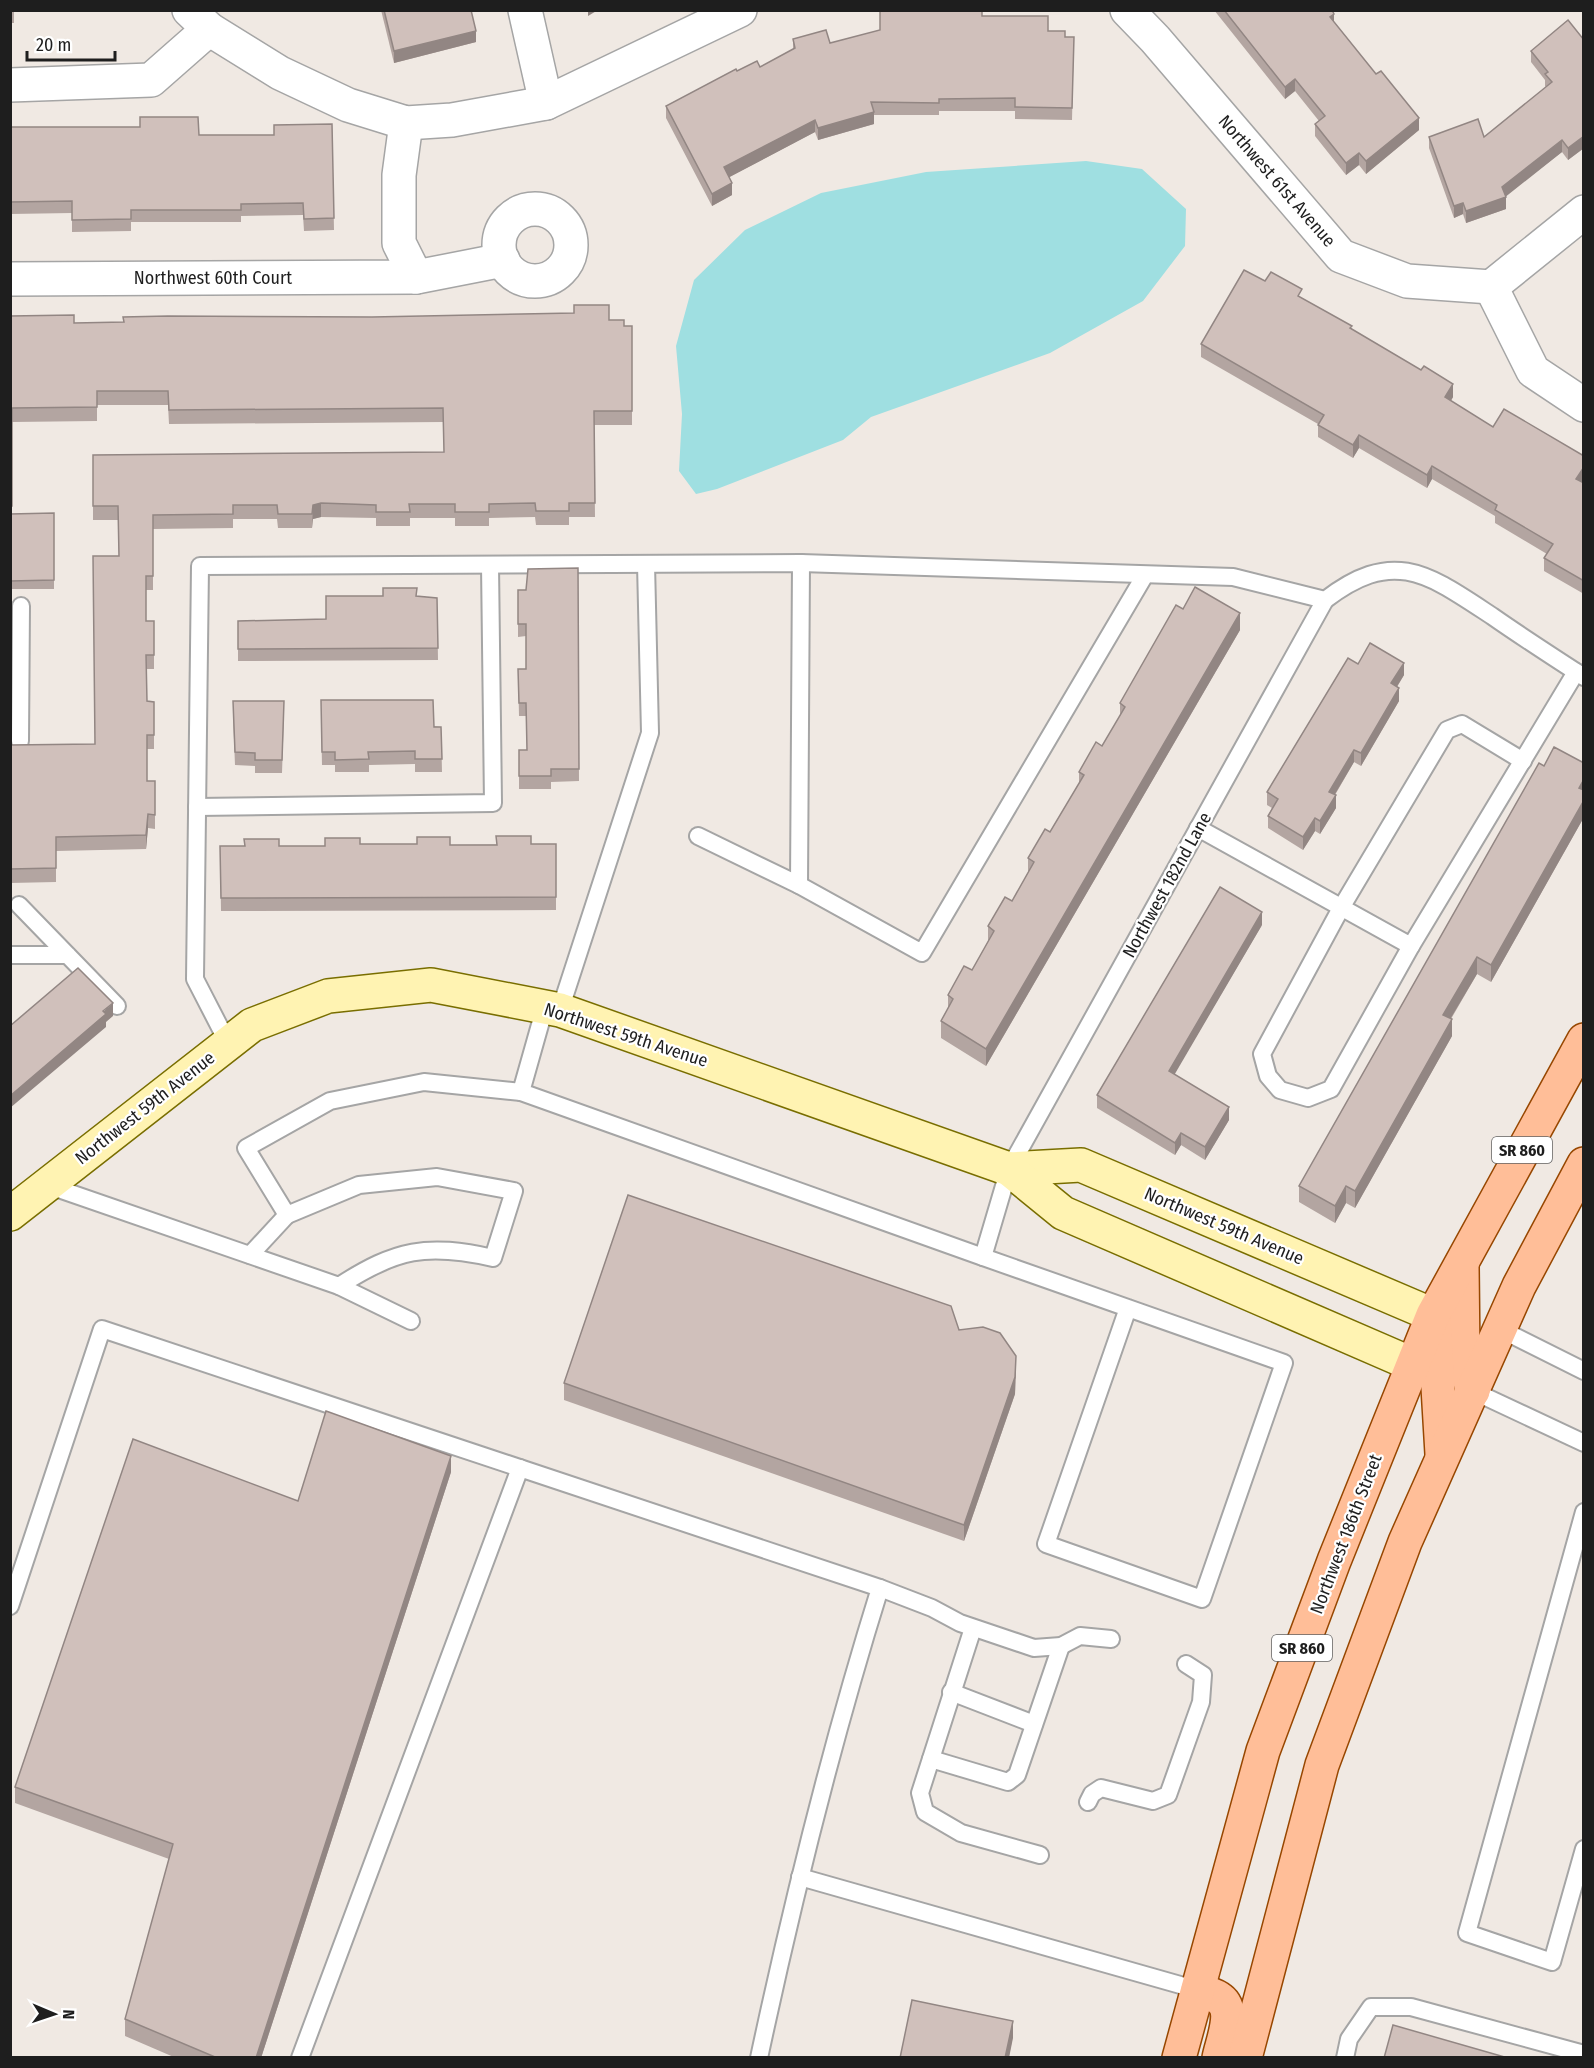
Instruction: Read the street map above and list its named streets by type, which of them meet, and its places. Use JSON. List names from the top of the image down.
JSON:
{
  "streets": {
    "main road": ["SR 860", "Northwest 186th Street"],
    "street": ["Northwest 61st Avenue", "Northwest 60th Court", "Northwest 59th Avenue"],
    "lane": ["Northwest 182nd Lane"]
  },
  "crossings": [
    ["Northwest 182nd Lane", "Northwest 59th Avenue"],
    ["Northwest 59th Avenue", "Northwest 186th Street"]
  ],
  "scale_bar": "20 m",
  "north": "right"
}
